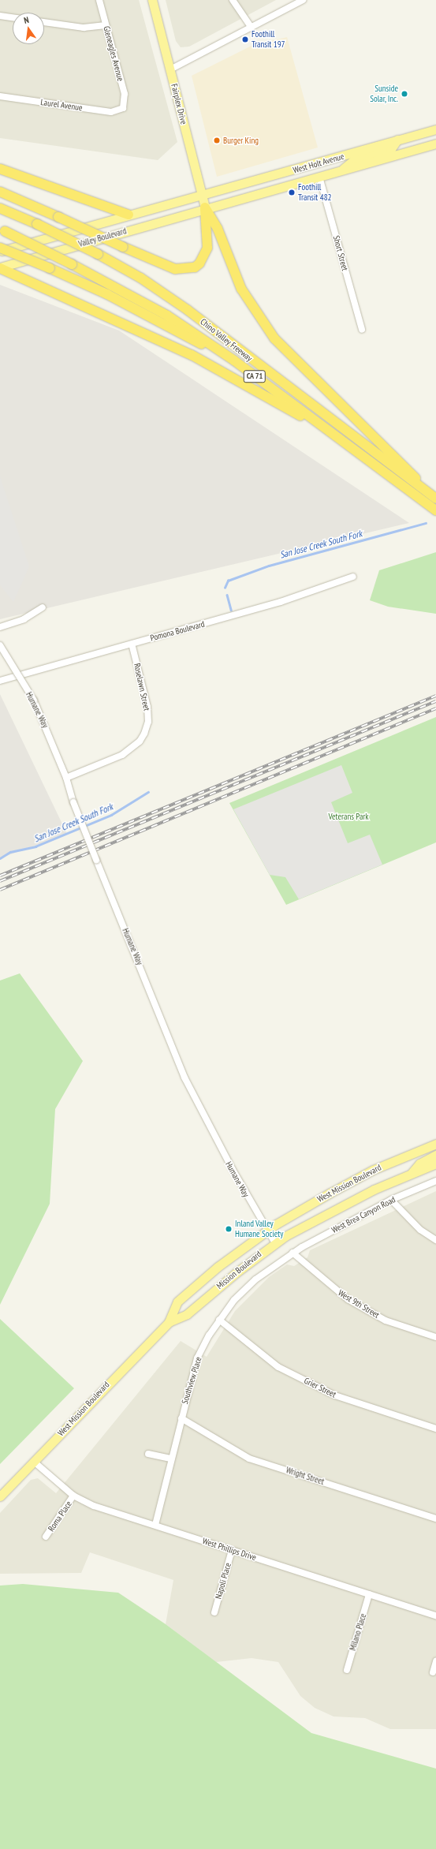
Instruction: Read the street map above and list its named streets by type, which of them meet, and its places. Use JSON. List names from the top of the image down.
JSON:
{
  "streets": {
    "highway": ["Chino Valley Freeway", "CA 71"],
    "main road": [
      "Fairplex Drive",
      "West Holt Avenue",
      "Valley Boulevard",
      "West Mission Boulevard",
      "Mission Boulevard"
    ],
    "street": [
      "Gleneagles Avenue",
      "Laurel Avenue",
      "Short Street",
      "Pomona Boulevard",
      "Roselawn Street",
      "Humane Way",
      "West Brea Canyon Road",
      "West 9th Street",
      "Southview Place",
      "Grier Street",
      "Wright Street",
      "Roma Place",
      "West Phillips Drive",
      "Napoli Place",
      "Milano Place"
    ]
  },
  "crossings": [
    ["Gleneagles Avenue", "Laurel Avenue"],
    ["Fairplex Drive", "West Holt Avenue"],
    ["Fairplex Drive", "Valley Boulevard"],
    ["West Holt Avenue", "Valley Boulevard"],
    ["West Holt Avenue", "Short Street"],
    ["Pomona Boulevard", "Roselawn Street"],
    ["Roselawn Street", "Humane Way"],
    ["Humane Way", "West Mission Boulevard"],
    ["Humane Way", "Mission Boulevard"],
    ["West Mission Boulevard", "Mission Boulevard"],
    ["West Mission Boulevard", "West Phillips Drive"],
    ["West Brea Canyon Road", "West 9th Street"],
    ["West Brea Canyon Road", "Southview Place"],
    ["West 9th Street", "Southview Place"],
    ["Southview Place", "Grier Street"],
    ["Southview Place", "Wright Street"],
    ["Southview Place", "West Phillips Drive"],
    ["Roma Place", "West Phillips Drive"],
    ["West Phillips Drive", "Napoli Place"],
    ["West Phillips Drive", "Milano Place"]
  ],
  "water": ["San Jose Creek South Fork"],
  "parks": ["Veterans Park"],
  "places": [
    "Foothill Transit 197",
    "Sunside Solar, Inc.",
    "Burger King",
    "Foothill Transit 482",
    "Inland Valley Humane Society"
  ],
  "north": "top"
}
